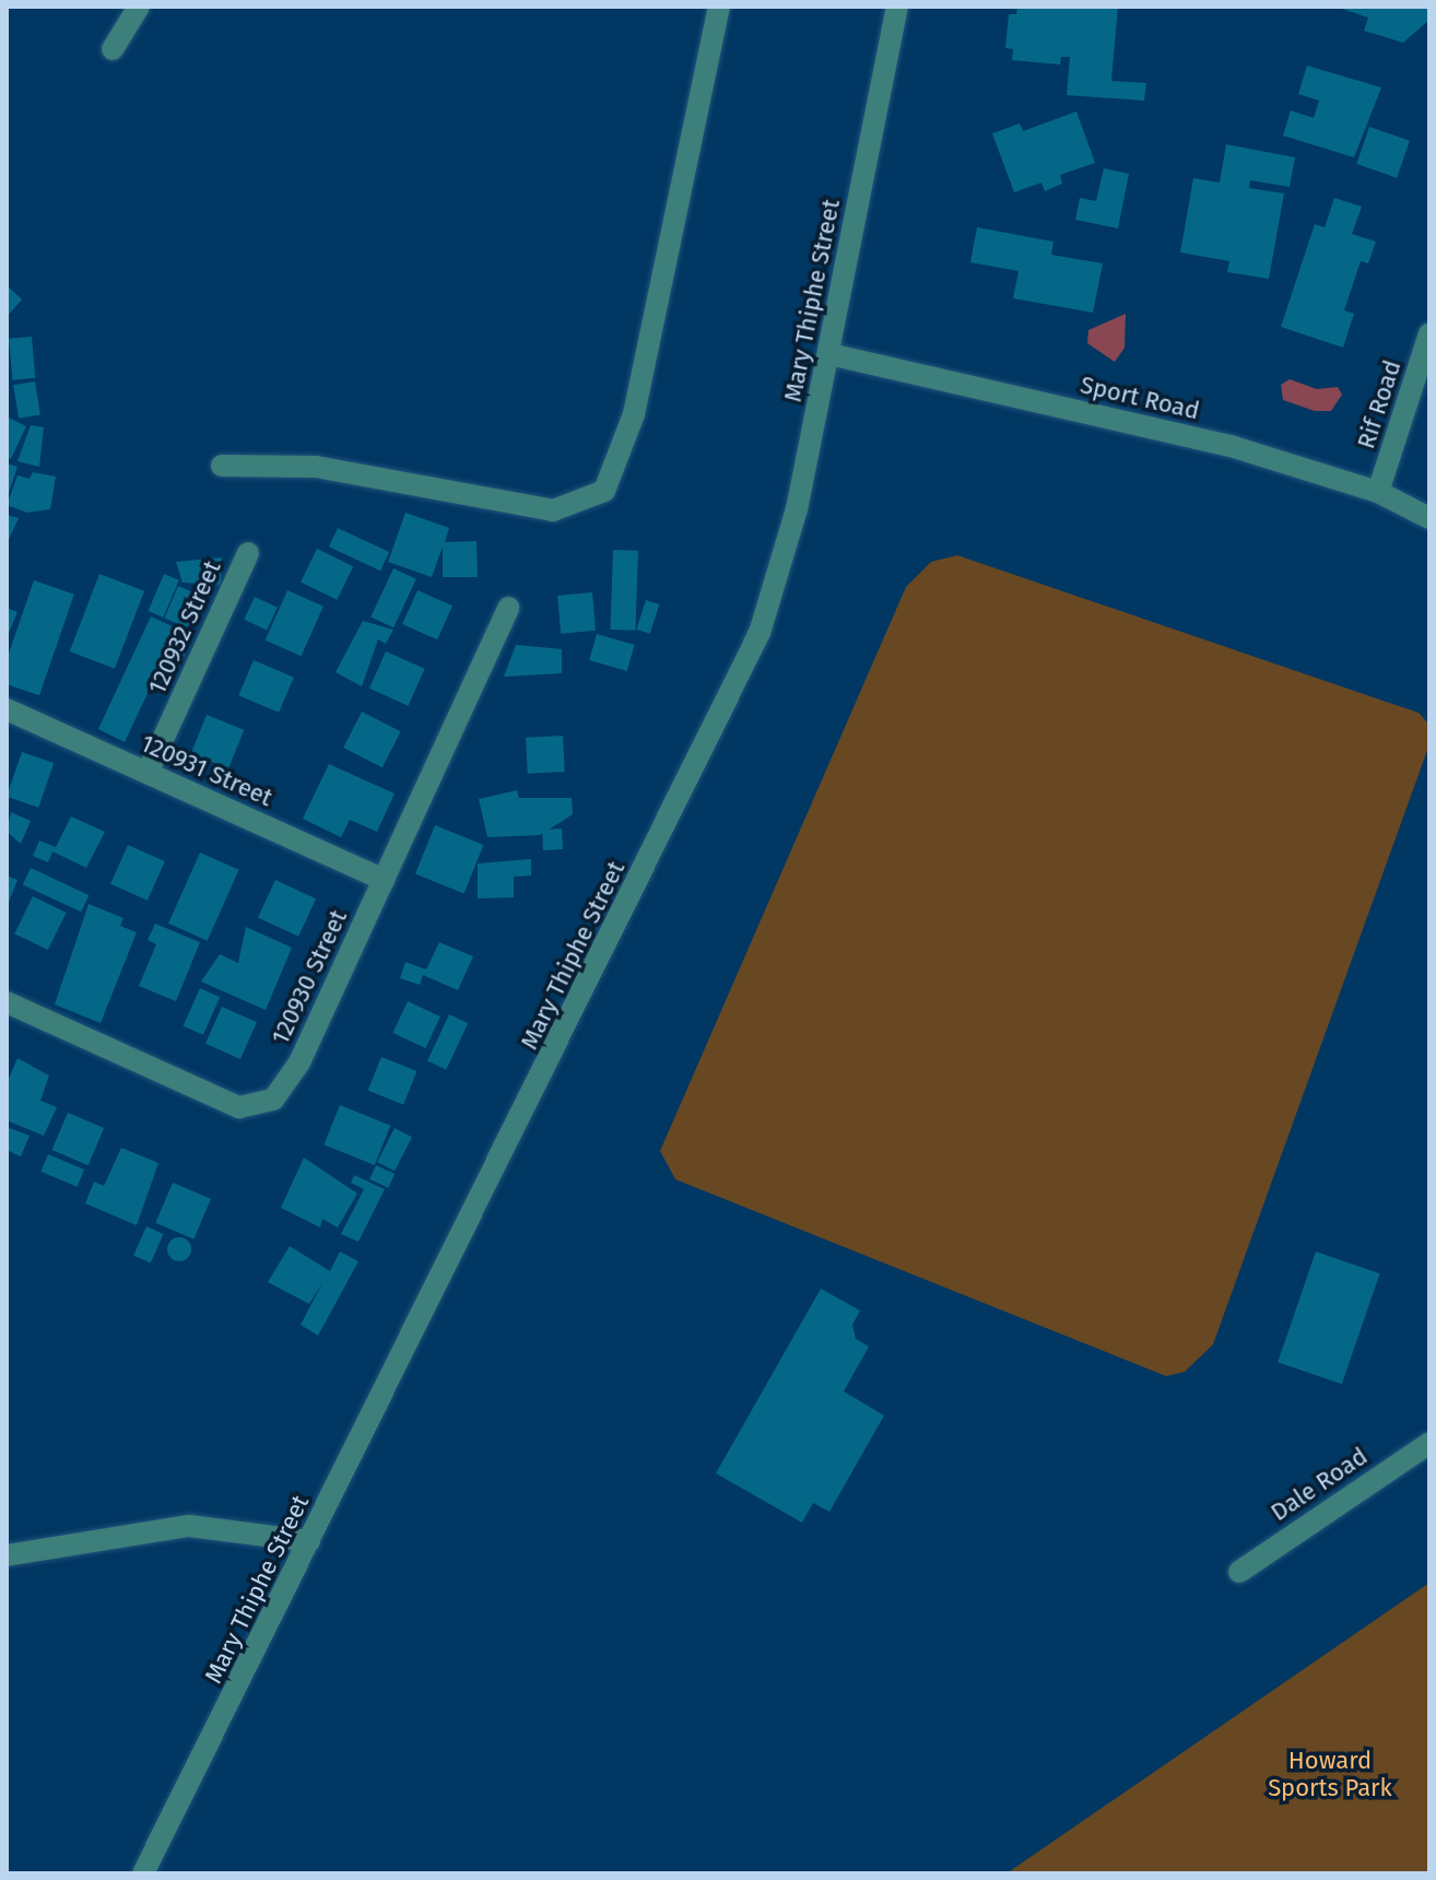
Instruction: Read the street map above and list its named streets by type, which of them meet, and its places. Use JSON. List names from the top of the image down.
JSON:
{
  "streets": {
    "street": [
      "Mary Thiphe Street",
      "Sport Road",
      "Rif Road",
      "120932 Street",
      "120931 Street",
      "120930 Street",
      "Dale Road"
    ]
  },
  "crossings": [
    ["Mary Thiphe Street", "Sport Road"],
    ["Sport Road", "Rif Road"],
    ["120932 Street", "120931 Street"],
    ["120931 Street", "120930 Street"]
  ],
  "parks": ["Howard Sports Park"]
}
